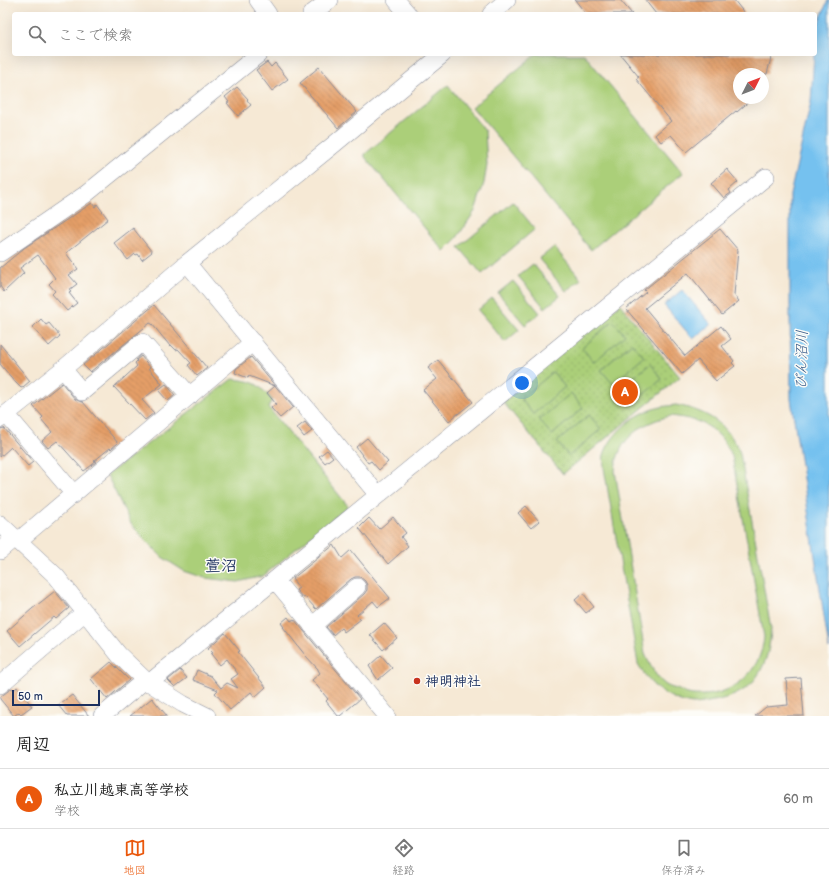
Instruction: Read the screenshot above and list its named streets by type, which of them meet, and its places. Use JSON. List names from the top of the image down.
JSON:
{
  "districts": ["萱沼"],
  "water": ["びん沼川"],
  "places": ["神明神社"],
  "scale_bar": "50 m",
  "north": "top right",
  "page": {
    "search": "ここで検索",
    "pins": "A",
    "scale": "50 m",
    "heading": "周辺",
    "list": [
      {
        "mark": "A",
        "name": "私立川越東高等学校",
        "note": "学校",
        "value": "60 m"
      }
    ],
    "nav": ["地図", "経路", "保存済み"]
  }
}
